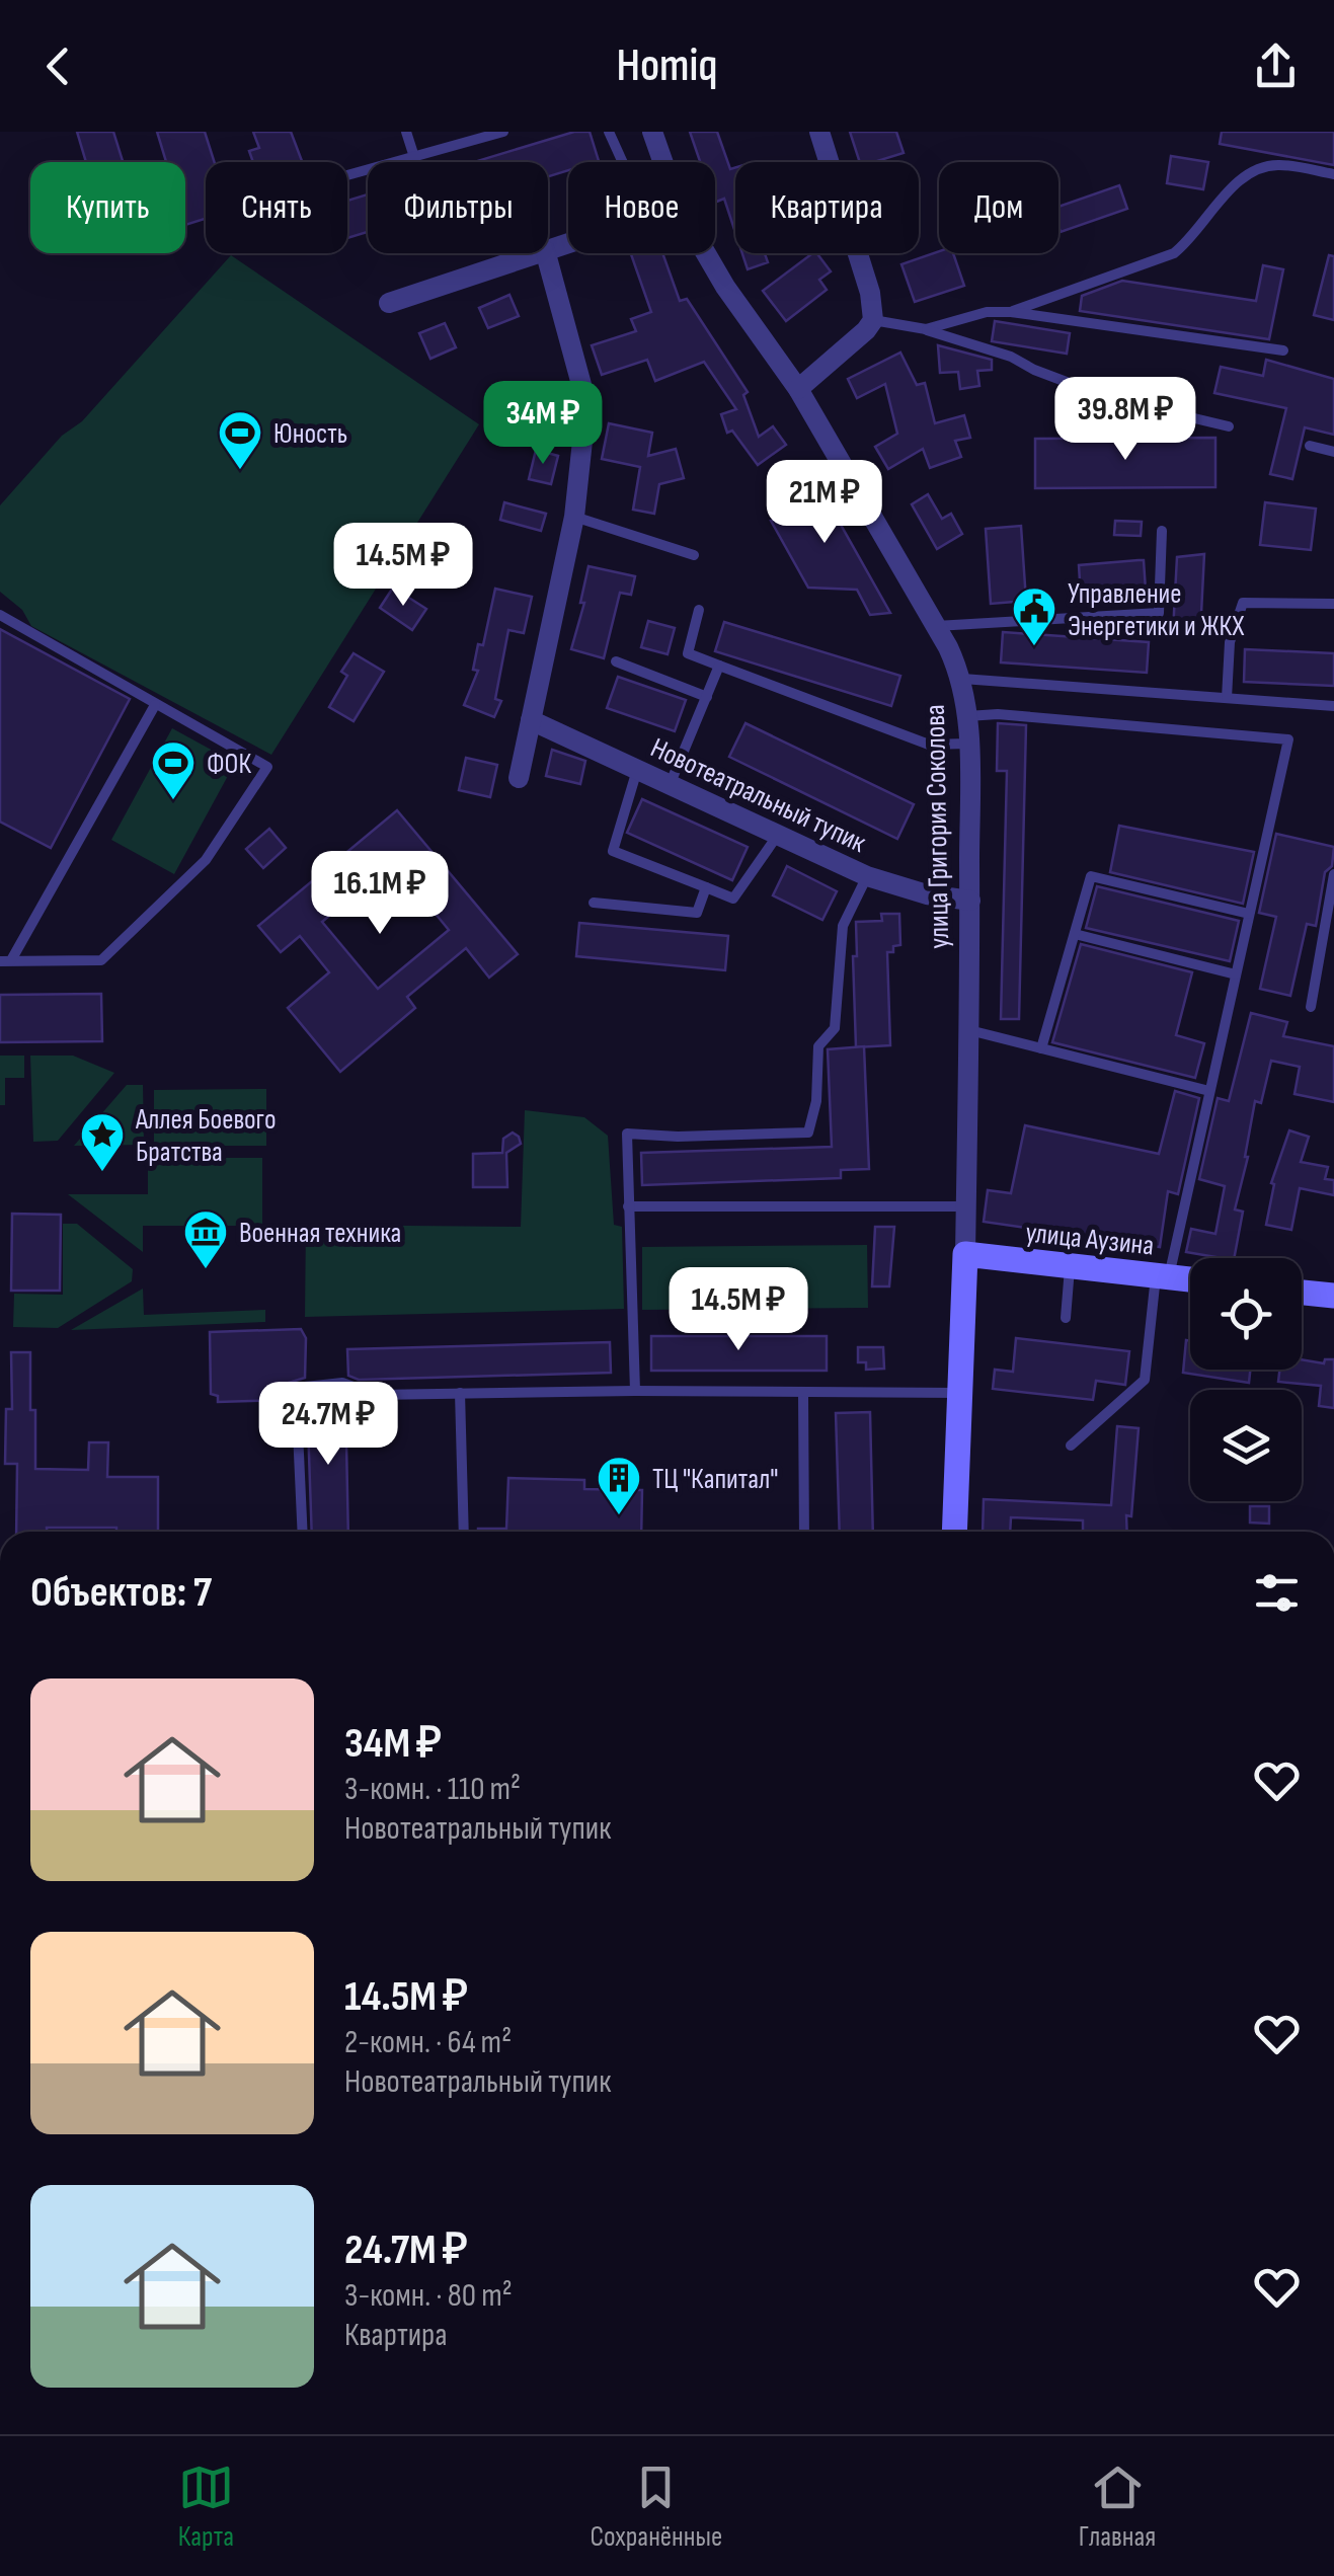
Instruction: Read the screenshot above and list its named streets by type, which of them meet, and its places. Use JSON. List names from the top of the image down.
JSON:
{
  "streets": {
    "main road": ["улица Григория Соколова", "улица Аузина"],
    "street": ["Новотеатральный тупик"]
  },
  "crossings": [
    ["Новотеатральный тупик", "улица Григория Соколова"],
    ["улица Григория Соколова", "улица Аузина"]
  ],
  "places": {
    "sports": ["Юность", "ФОК"],
    "public building": ["Управление Энергетики и ЖКХ"],
    "place": ["Аллея Боевого Братства"],
    "museum": ["Военная техника"],
    "building": ["ТЦ \"Капитал\""]
  },
  "page": {
    "header": "Homiq",
    "chip": [
      "Купить",
      "Снять",
      "Фильтры",
      "Новое",
      "Квартира",
      "Дом"
    ],
    "price": [
      "39.8M ₽",
      "34M ₽",
      "21M ₽",
      "14.5M ₽",
      "16.1M ₽",
      "14.5M ₽",
      "24.7M ₽"
    ],
    "heading": "Объектов: 7",
    "list": [
      {
        "name": "34M ₽",
        "note": "3-комн. · 110 m² · Новотеатральный тупик"
      },
      {
        "name": "14.5M ₽",
        "note": "2-комн. · 64 m² · Новотеатральный тупик"
      },
      {
        "name": "24.7M ₽",
        "note": "3-комн. · 80 m² · Квартира"
      }
    ],
    "tabs": ["Карта", "Сохранённые", "Главная"]
  }
}
